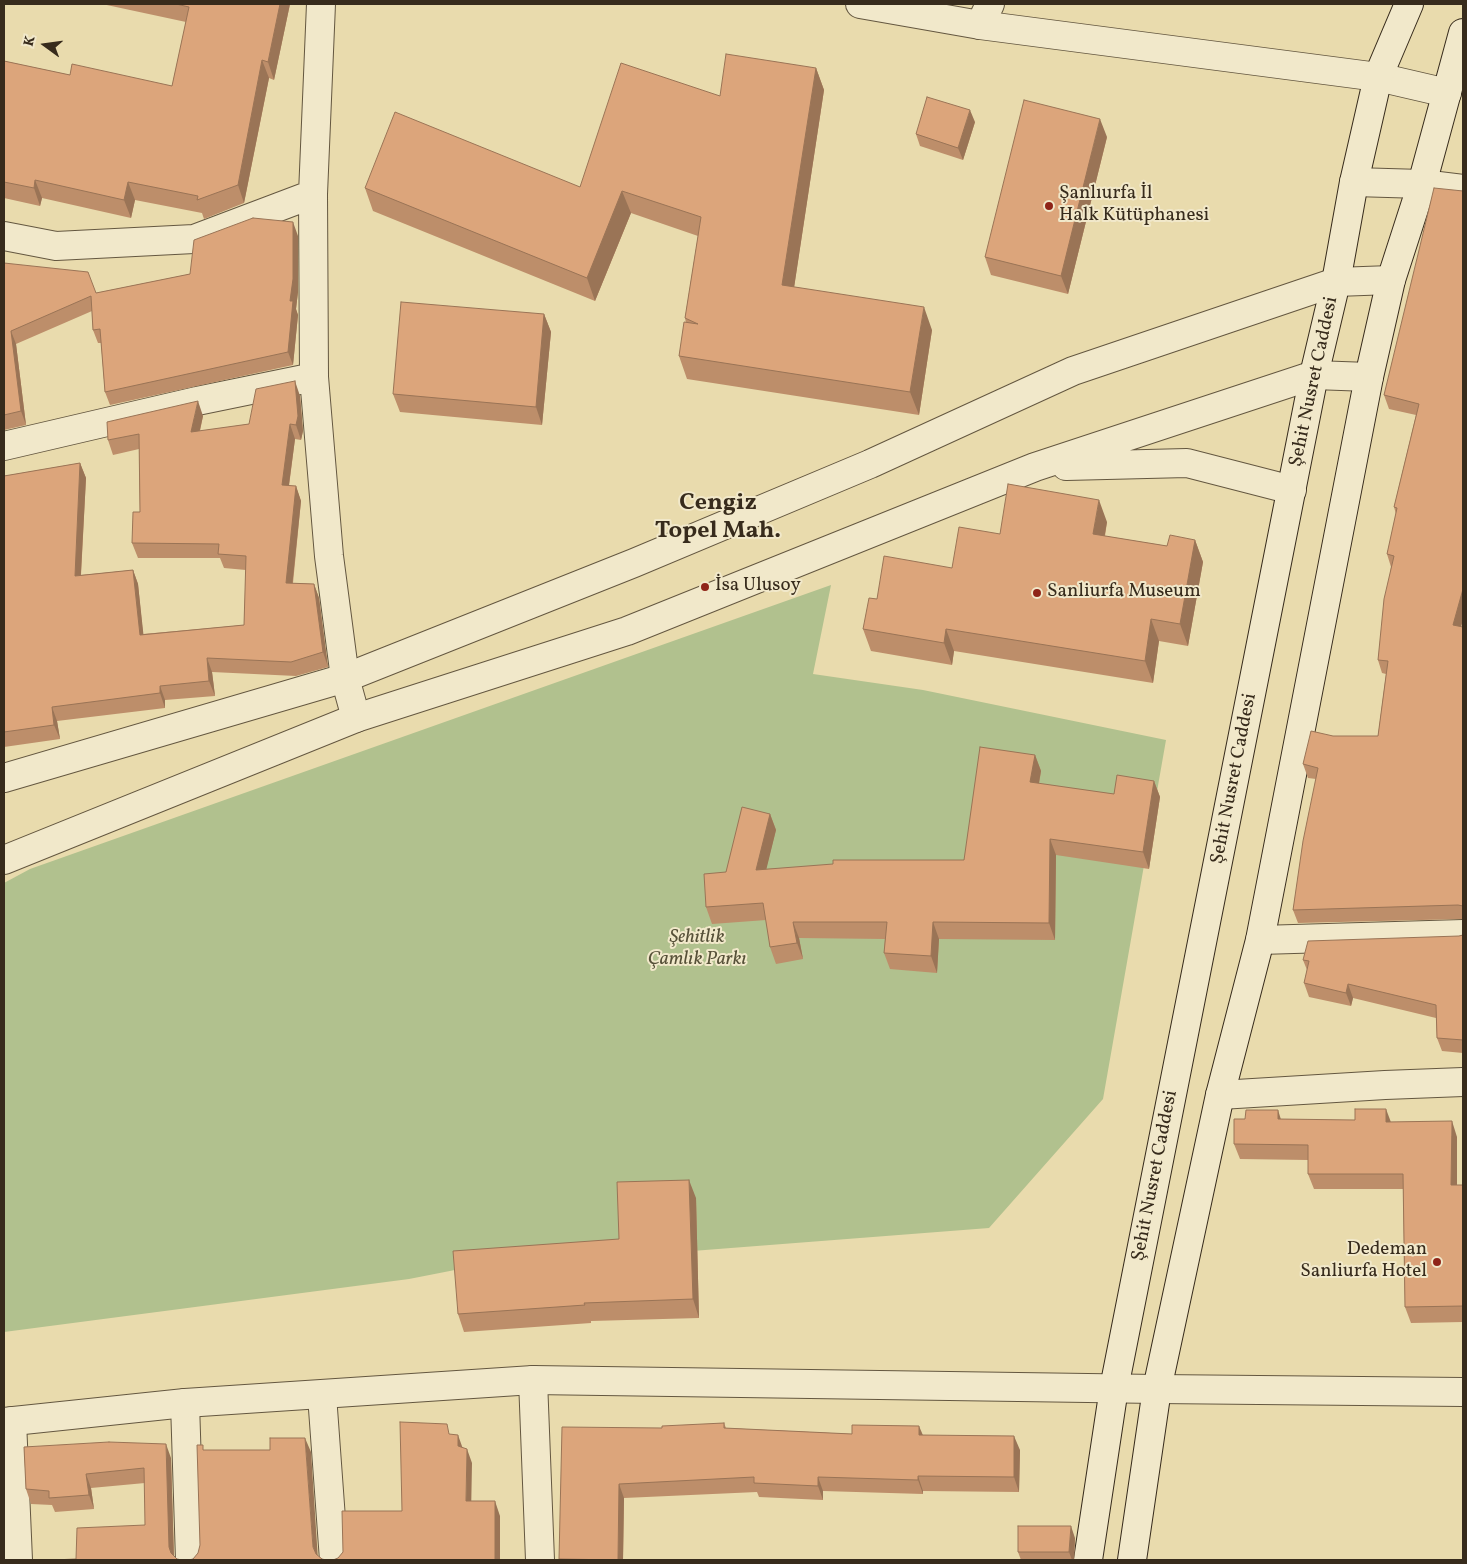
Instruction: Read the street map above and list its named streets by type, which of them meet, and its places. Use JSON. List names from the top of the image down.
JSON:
{
  "streets": {
    "street": ["Şehit Nusret Caddesi"]
  },
  "districts": ["Cengiz Topel Mah."],
  "parks": ["Şehitlik Çamlık Parkı"],
  "places": [
    "Şanlıurfa İl Halk Kütüphanesi",
    "İsa Ulusoy",
    "Sanliurfa Museum",
    "Dedeman Sanliurfa Hotel"
  ],
  "north": "left"
}
